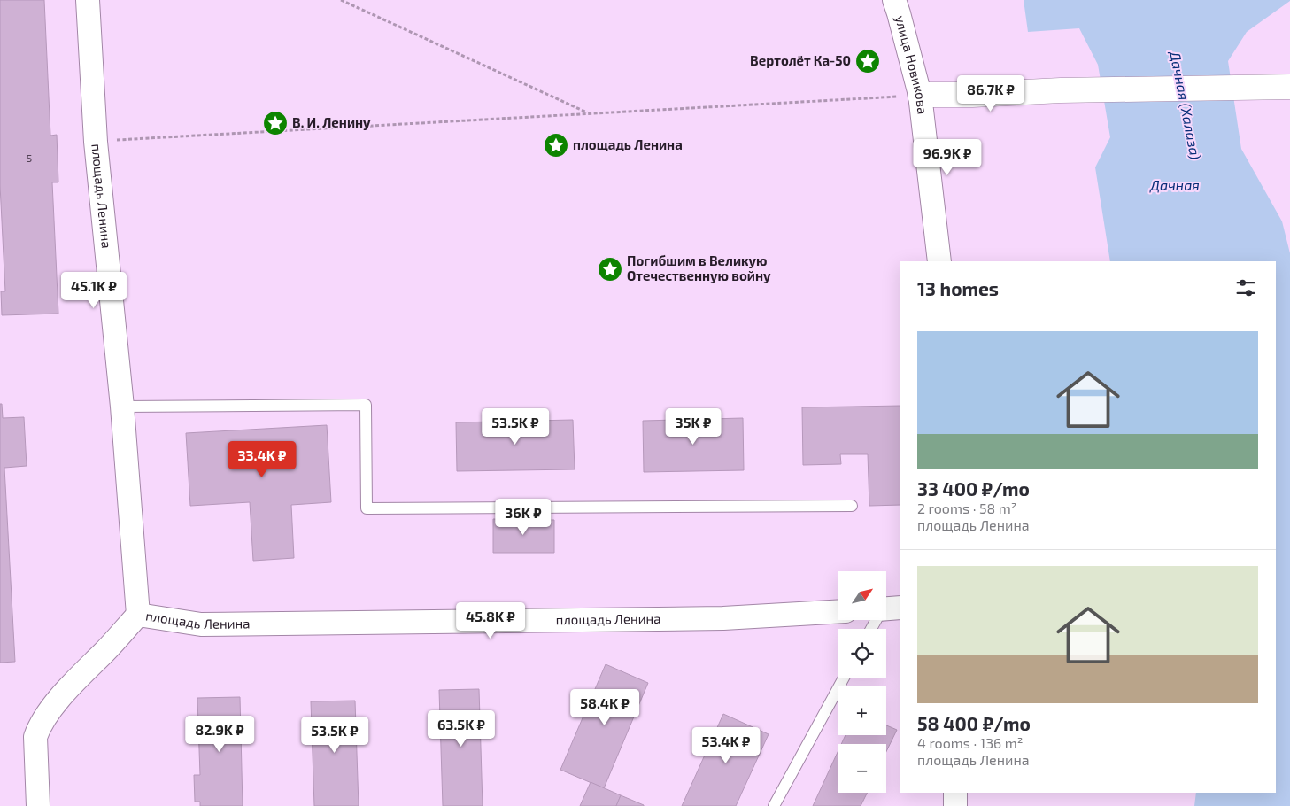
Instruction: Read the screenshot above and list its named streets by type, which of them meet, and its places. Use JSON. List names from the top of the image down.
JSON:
{
  "streets": {
    "street": ["улица Новикова", "площадь Ленина"]
  },
  "water": ["Дачная (Халаза)", "Дачная"],
  "places": {
    "place": [
      "Вертолёт Ка-50",
      "В. И. Ленину",
      "площадь Ленина",
      "Погибшим в Великую Отечественную войну"
    ]
  },
  "house_numbers": ["5"],
  "north": "top right",
  "page": {
    "price": [
      "86.7K ₽",
      "96.9K ₽",
      "45.1K ₽",
      "53.5K ₽",
      "35K ₽",
      "33.4K ₽",
      "36K ₽",
      "45.8K ₽",
      "58.4K ₽",
      "63.5K ₽",
      "82.9K ₽",
      "53.5K ₽",
      "53.4K ₽"
    ],
    "heading": "13 homes",
    "list": [
      {
        "name": "33 400 ₽/mo",
        "note": "2 rooms · 58 m² · площадь Ленина"
      },
      {
        "name": "58 400 ₽/mo",
        "note": "4 rooms · 136 m² · площадь Ленина"
      }
    ],
    "map_buttons": ["+", "−"]
  }
}
